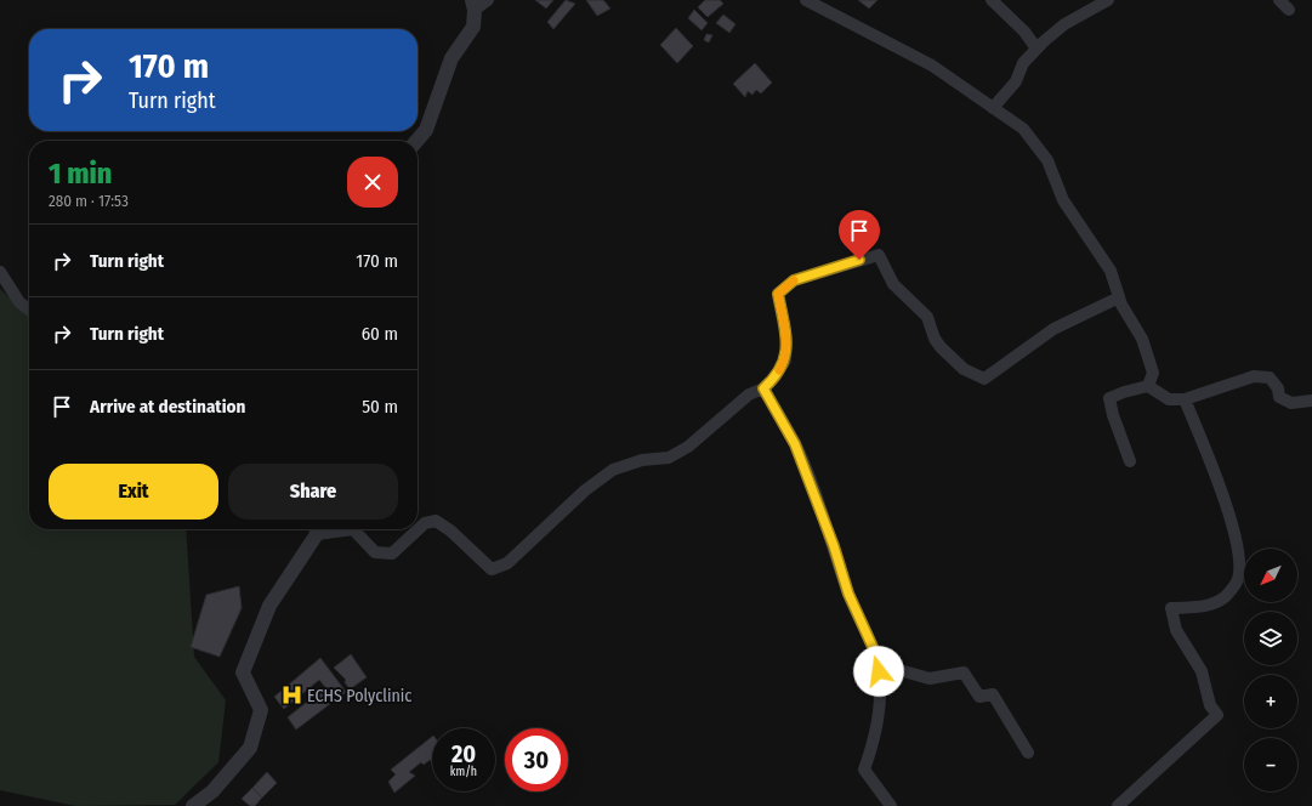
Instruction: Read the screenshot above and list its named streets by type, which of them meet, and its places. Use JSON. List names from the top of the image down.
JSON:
{
  "places": {
    "hospital": ["ECHS Polyclinic"]
  },
  "north": "bottom left",
  "page": {
    "turn": ["170 m", "Turn right"],
    "heading": ["1 min", "280 m · 17:53"],
    "list": [
      {
        "name": "Turn right",
        "value": "170 m"
      },
      {
        "name": "Turn right",
        "value": "60 m"
      },
      {
        "name": "Arrive at destination",
        "value": "50 m"
      }
    ],
    "buttons": ["Exit", "Share"],
    "map_buttons": ["+", "−"],
    "speed": "20 km/h",
    "limit": "30"
  }
}
